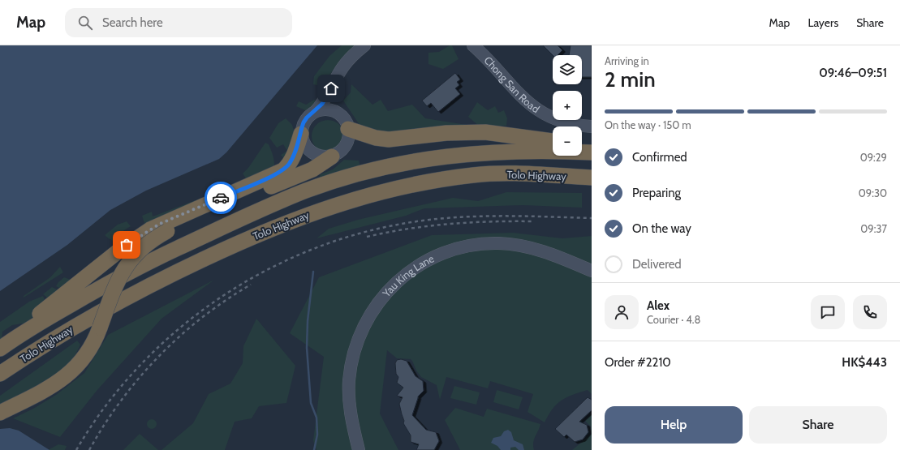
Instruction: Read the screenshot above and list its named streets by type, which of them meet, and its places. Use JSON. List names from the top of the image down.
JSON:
{
  "streets": {
    "highway": ["Tolo Highway"],
    "main road": ["Chong San Road", "Yau King Lane"]
  },
  "page": {
    "header": "Map",
    "search": "Search here",
    "nav": ["Map", "Layers", "Share"],
    "heading": ["2 min", "Arriving in", "09:46–09:51"],
    "panel": [
      "Alex",
      "Courier · 4.8",
      "Order #2210",
      "HK$443"
    ],
    "map_buttons": ["+", "−"],
    "bar": "On the way · 150 m",
    "list": [
      ["Confirmed", "09:29"],
      ["Preparing", "09:30"],
      ["On the way", "09:37"],
      "Delivered"
    ],
    "buttons": ["Help", "Share"]
  }
}
